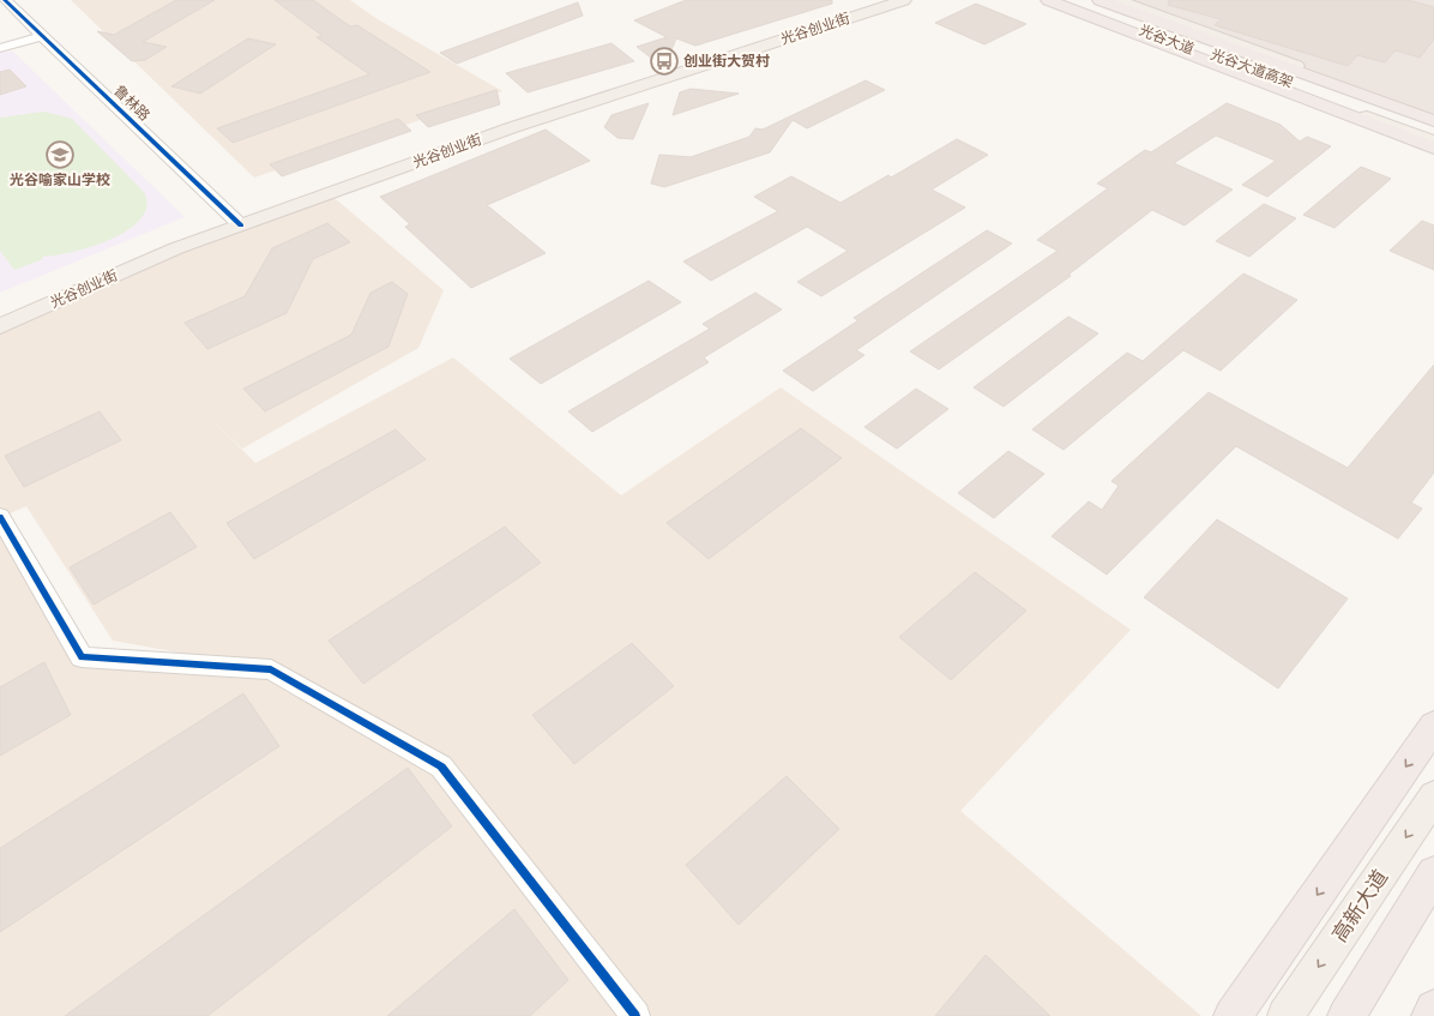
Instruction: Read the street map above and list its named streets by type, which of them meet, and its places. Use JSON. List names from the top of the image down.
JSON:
{
  "streets": {
    "highway": ["光谷大道高架"],
    "main road": ["光谷创业街", "光谷大道", "高新大道"],
    "street": ["鲁林路"]
  },
  "crossings": [
    ["光谷创业街", "鲁林路"]
  ],
  "one_way": ["高新大道"],
  "places": {
    "bus stop": ["创业街大贺村"],
    "school or university": ["光谷喻家山学校"]
  }
}
